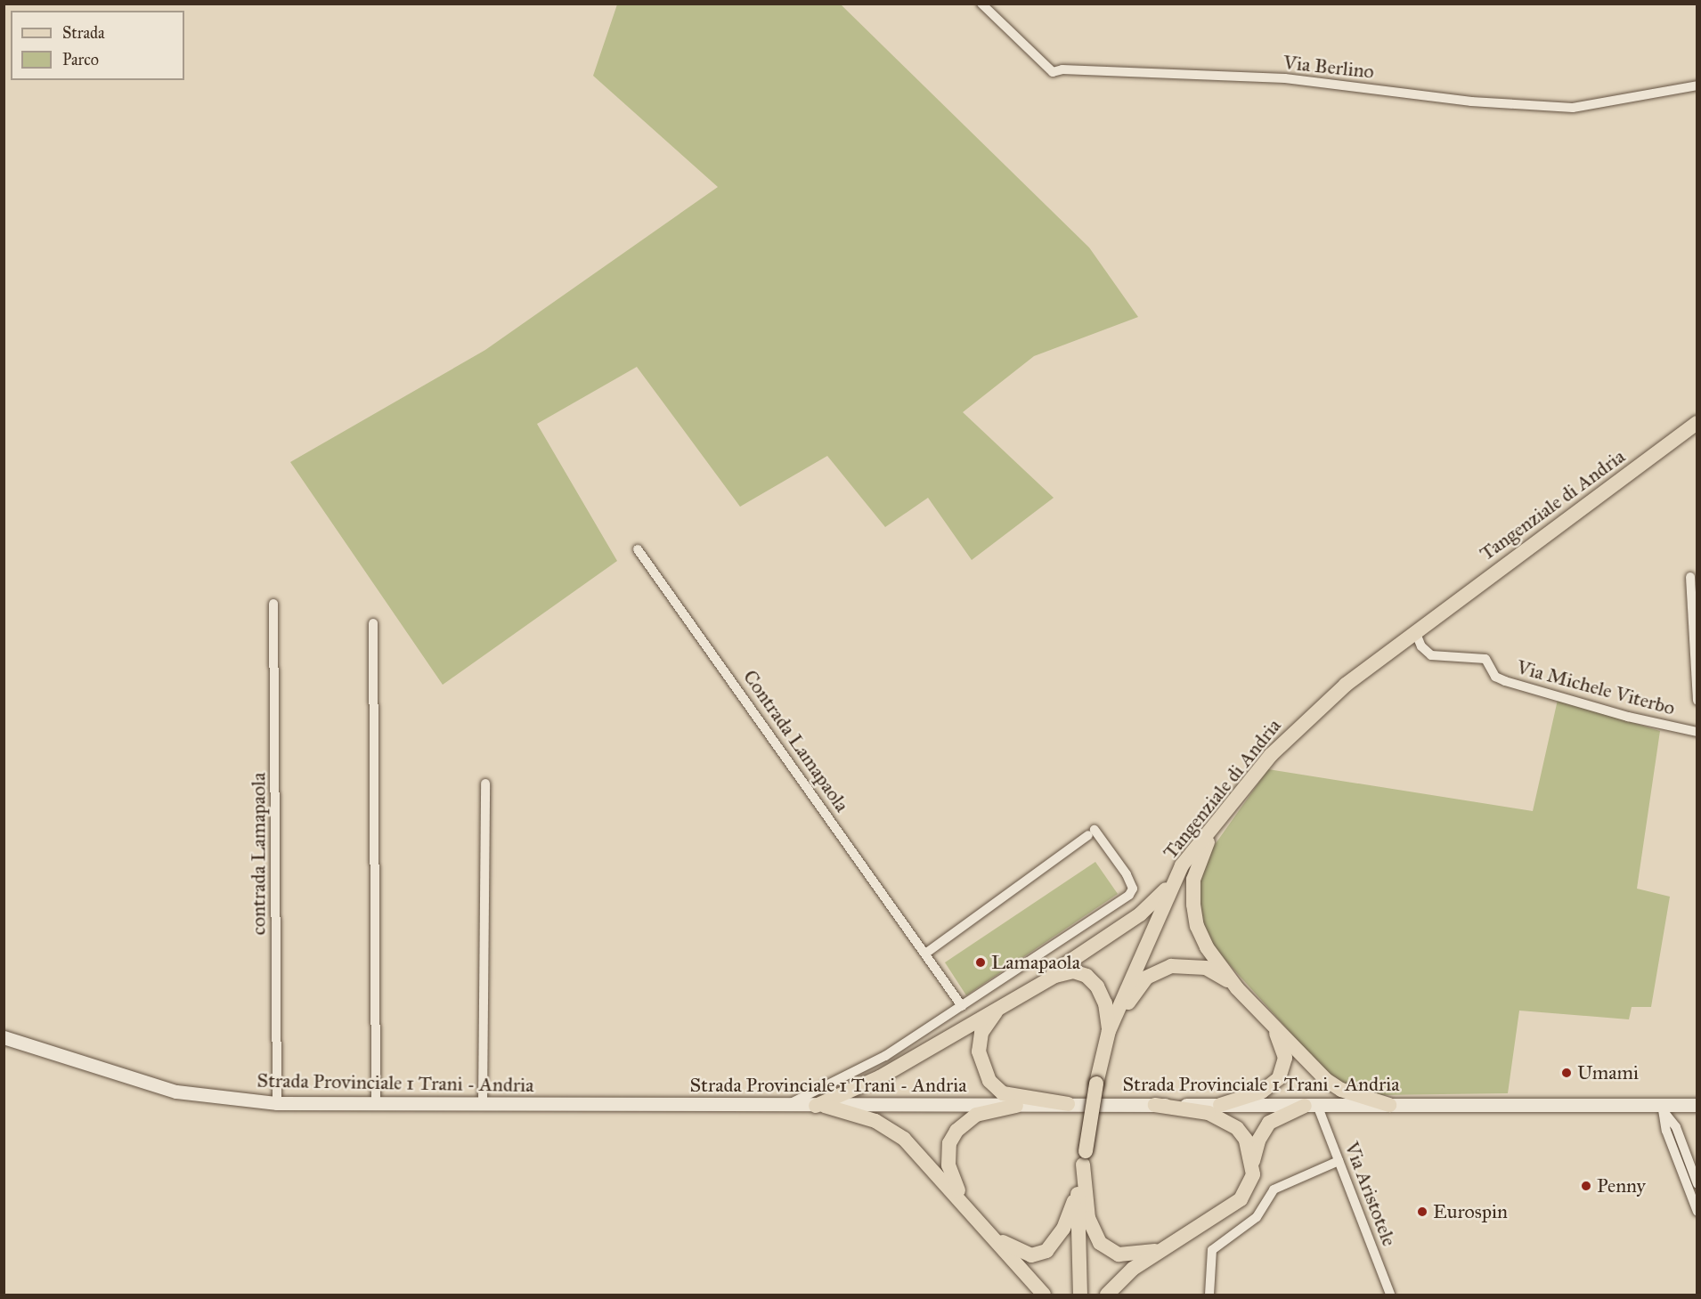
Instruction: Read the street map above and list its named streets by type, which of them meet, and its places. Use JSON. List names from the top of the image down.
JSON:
{
  "streets": {
    "main road": ["Tangenziale di Andria", "Strada Provinciale 1 Trani - Andria"],
    "street": [
      "Via Berlino",
      "Via Michele Viterbo",
      "Contrada Lamapaola",
      "contrada Lamapaola",
      "Via Aristotele"
    ]
  },
  "crossings": [
    ["Tangenziale di Andria", "Via Michele Viterbo"],
    ["contrada Lamapaola", "Strada Provinciale 1 Trani - Andria"],
    ["Strada Provinciale 1 Trani - Andria", "Via Aristotele"]
  ],
  "places": [
    "Lamapaola",
    "Umami",
    "Penny",
    "Eurospin"
  ],
  "legend": ["Strada", "Parco"]
}
